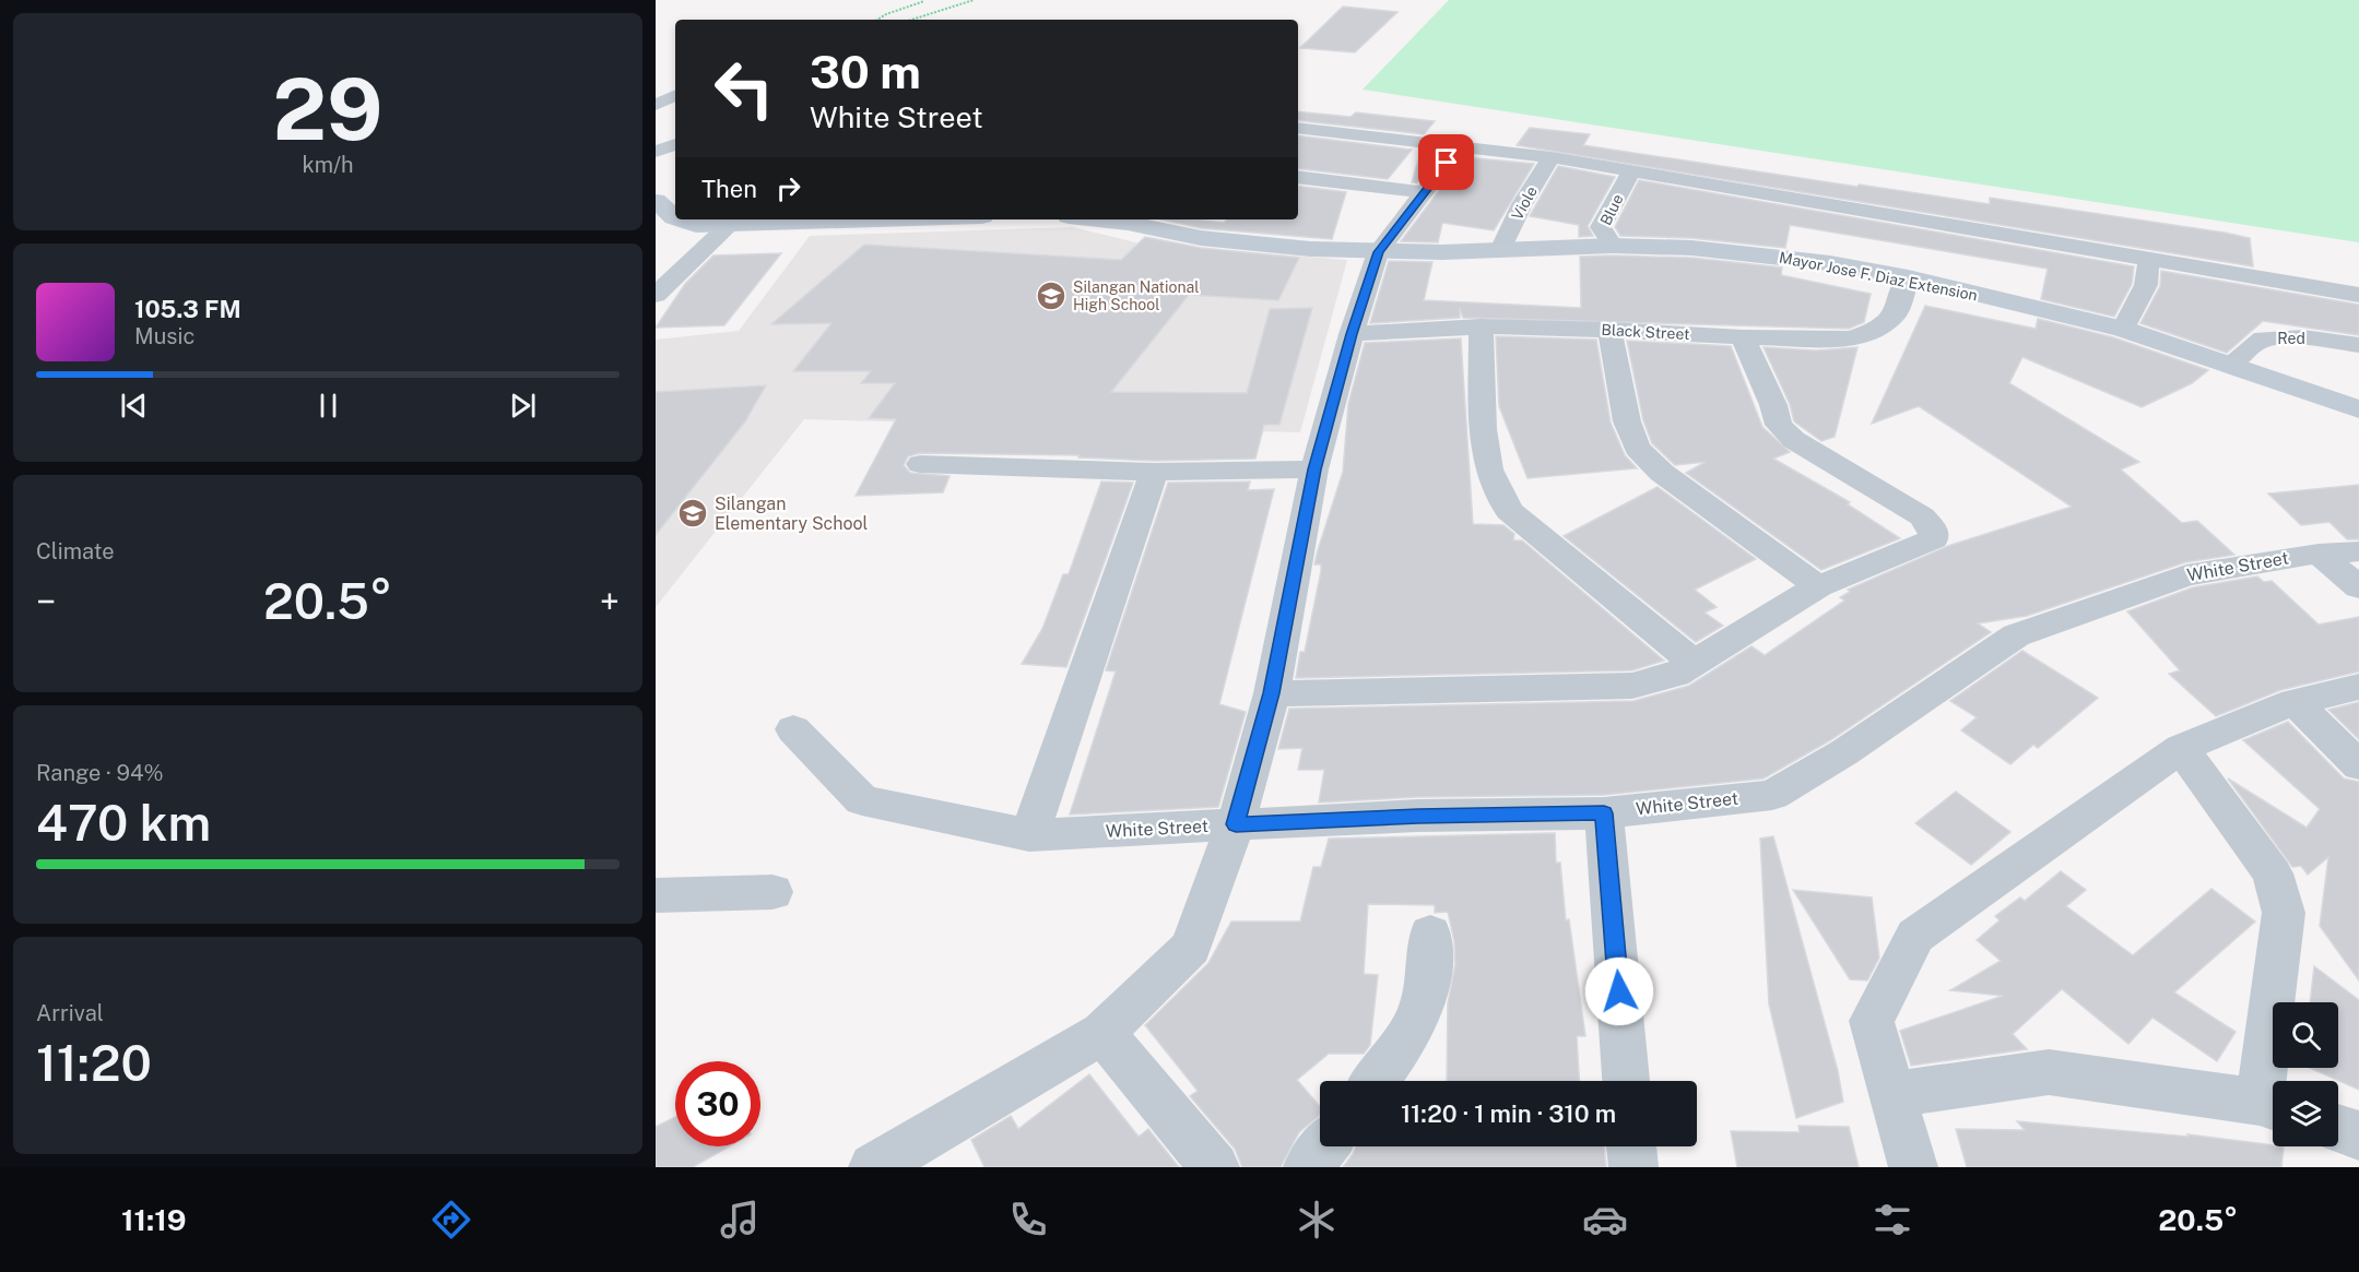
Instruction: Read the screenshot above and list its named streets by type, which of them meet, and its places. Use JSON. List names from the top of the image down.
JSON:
{
  "streets": {
    "street": [
      "Viole",
      "Blue",
      "Mayor Jose F. Diaz Extension",
      "Black Street",
      "Red",
      "White Street"
    ]
  },
  "crossings": [
    ["Viole", "Mayor Jose F. Diaz Extension"],
    ["Blue", "Mayor Jose F. Diaz Extension"],
    ["Mayor Jose F. Diaz Extension", "Black Street"],
    ["Mayor Jose F. Diaz Extension", "Red"]
  ],
  "places": {
    "school or university": ["Silangan National High School", "Silangan Elementary School"]
  },
  "page": {
    "tile": [
      ["29", "km/h"],
      "Climate",
      ["Range · 94%", "470 km"],
      ["Arrival", "11:20"]
    ],
    "turn": ["30 m", "White Street"],
    "then": "Then",
    "song": ["105.3 FM", "Music"],
    "heat": ["−", "20.5°", "+"],
    "limit": "30",
    "trip": "11:20 · 1 min · 310 m",
    "tabs": ["11:19", "20.5°"]
  }
}
